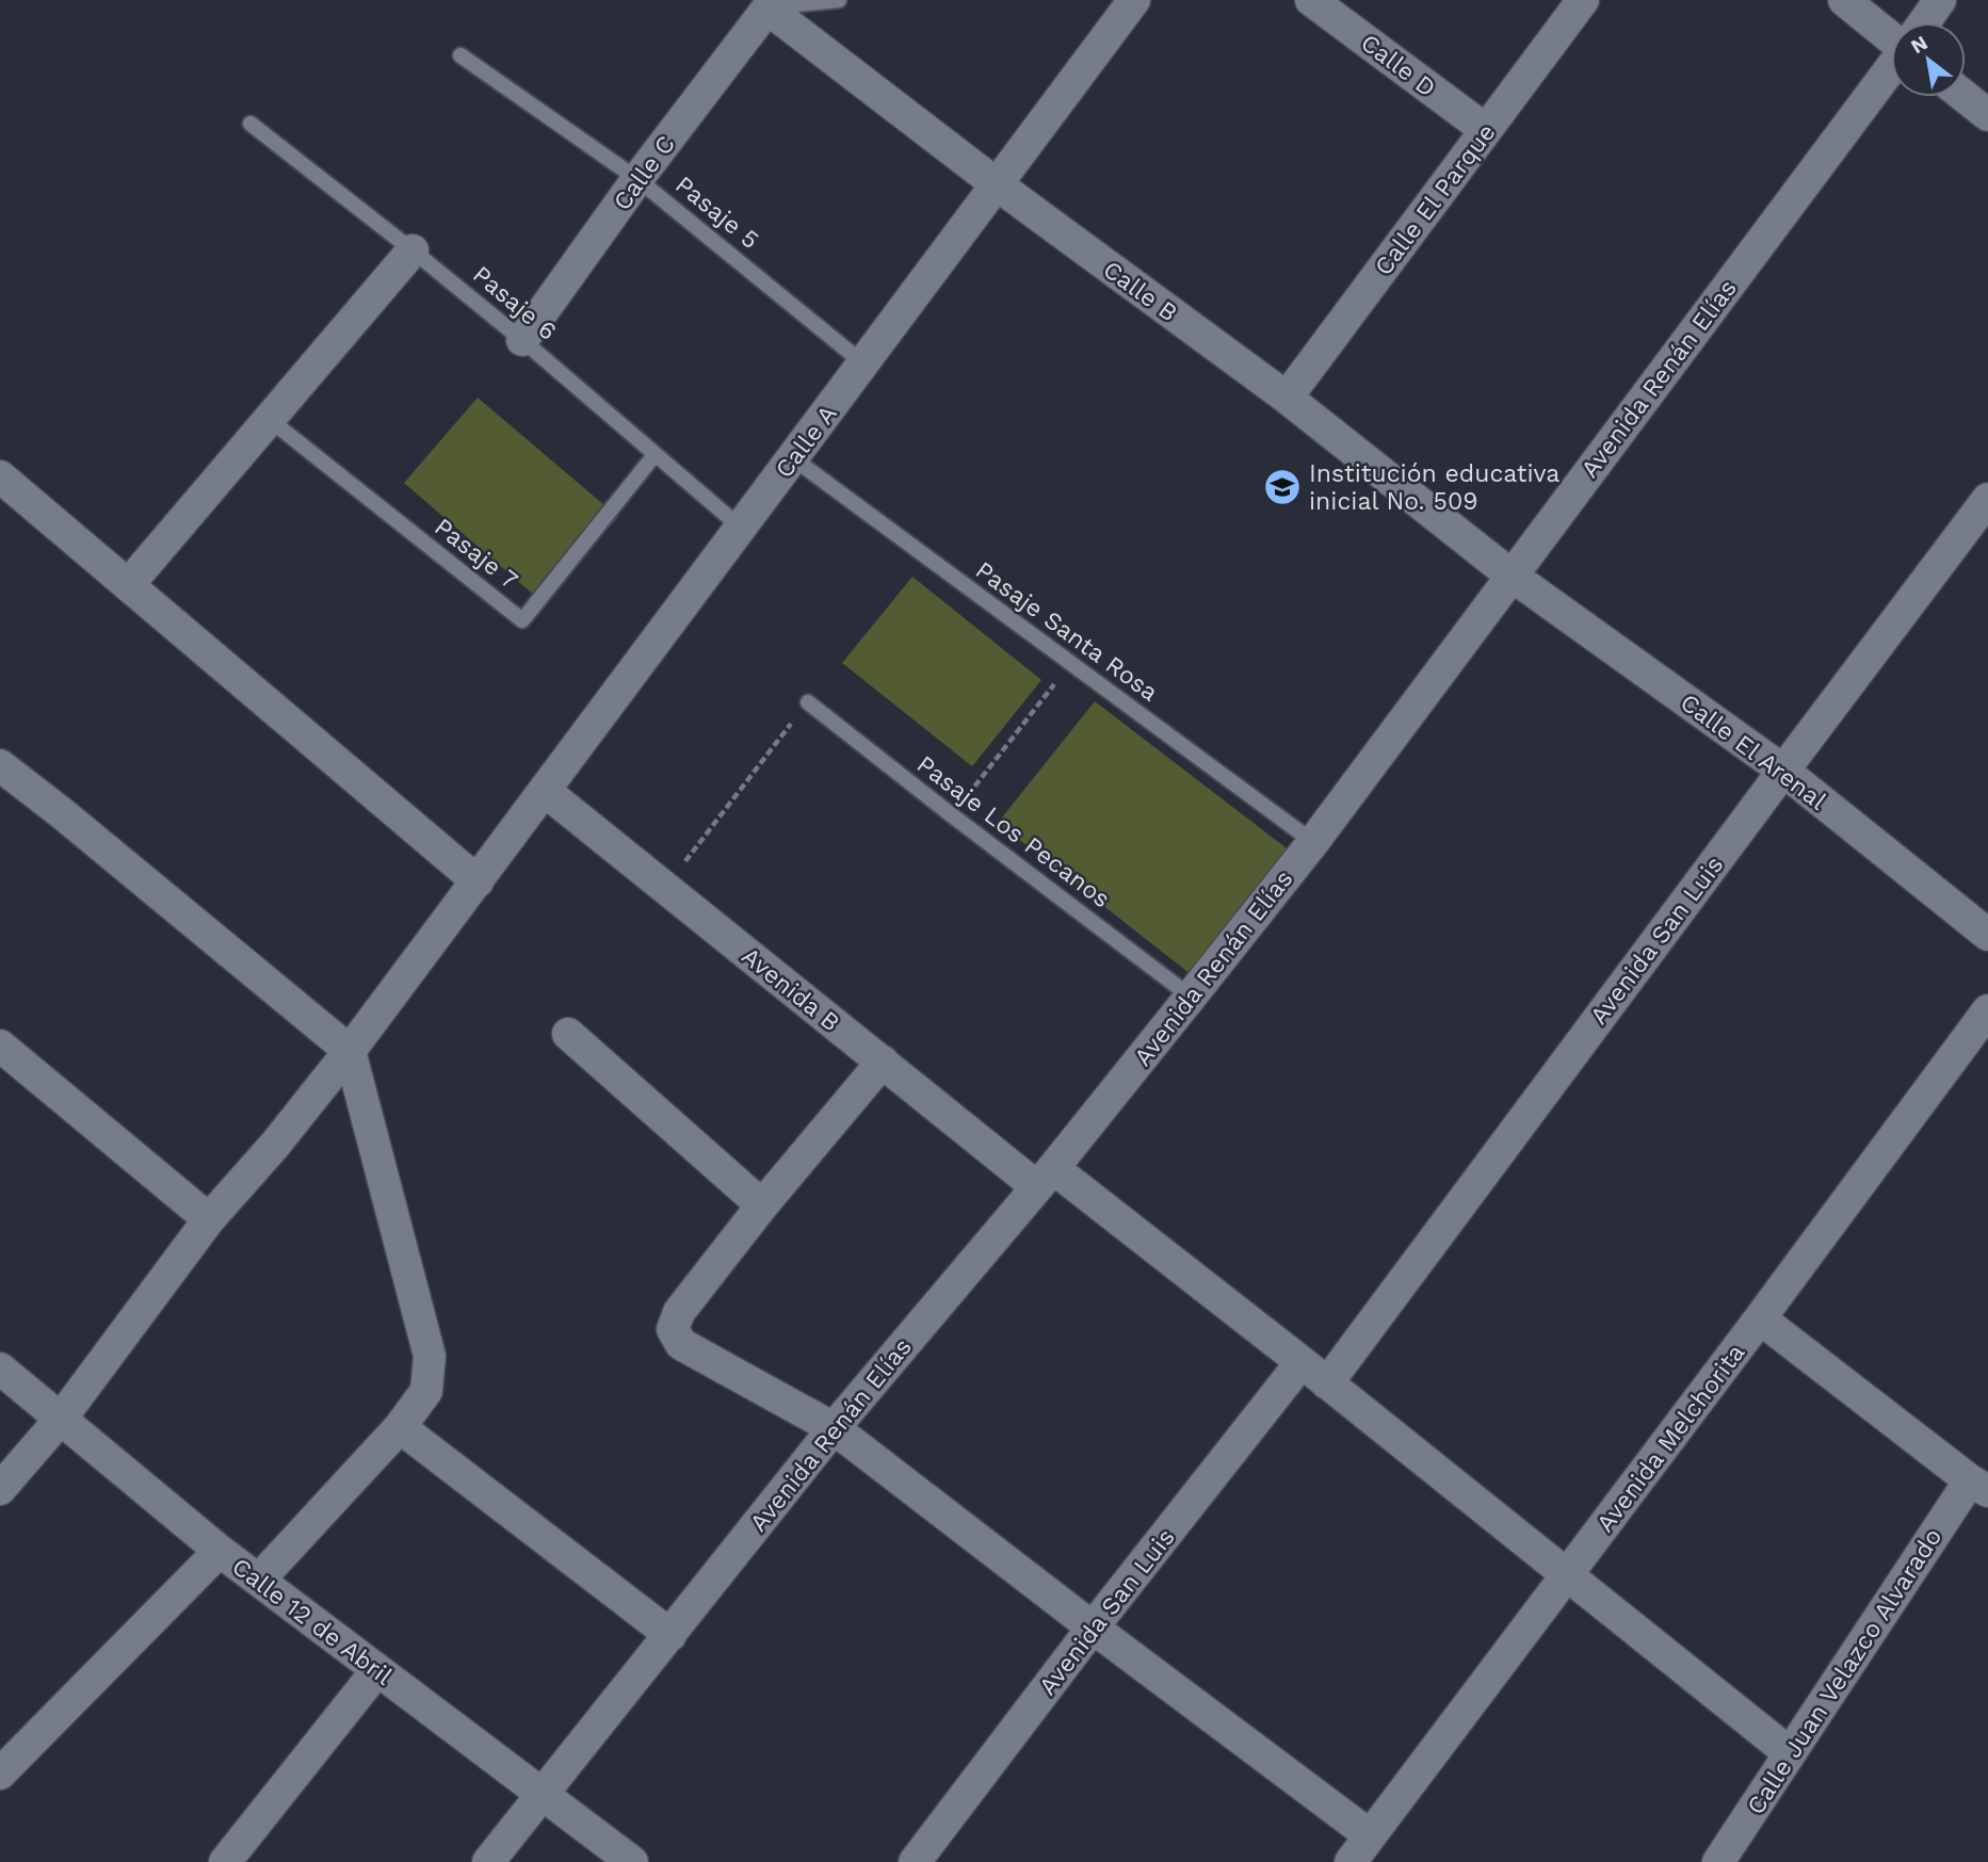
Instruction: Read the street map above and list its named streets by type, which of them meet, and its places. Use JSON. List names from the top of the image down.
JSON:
{
  "streets": {
    "street": [
      "Calle D",
      "Calle C",
      "Calle El Parque",
      "Calle B",
      "Avenida Renán Elías",
      "Calle A",
      "Calle El Arenal",
      "Avenida San Luis",
      "Avenida B",
      "Avenida Melchorita",
      "Calle 12 de Abril",
      "Calle Juan Velazco Alvarado"
    ],
    "lane": [
      "Pasaje 5",
      "Pasaje 6",
      "Pasaje 7",
      "Pasaje Santa Rosa",
      "Pasaje Los Pecanos"
    ]
  },
  "crossings": [
    ["Calle D", "Calle El Parque"],
    ["Calle C", "Pasaje 5"],
    ["Calle C", "Calle B"],
    ["Calle C", "Pasaje 6"],
    ["Calle El Parque", "Calle B"],
    ["Pasaje 5", "Calle A"],
    ["Calle B", "Avenida Renán Elías"],
    ["Calle B", "Calle A"],
    ["Calle B", "Calle El Arenal"],
    ["Pasaje 6", "Calle A"],
    ["Pasaje 6", "Pasaje 7"],
    ["Avenida Renán Elías", "Pasaje Santa Rosa"],
    ["Avenida Renán Elías", "Calle El Arenal"],
    ["Avenida Renán Elías", "Pasaje Los Pecanos"],
    ["Avenida Renán Elías", "Avenida B"],
    ["Avenida Renán Elías", "Calle 12 de Abril"],
    ["Calle A", "Pasaje Santa Rosa"],
    ["Calle A", "Avenida B"],
    ["Calle A", "Calle 12 de Abril"],
    ["Calle El Arenal", "Avenida San Luis"],
    ["Avenida San Luis", "Avenida B"],
    ["Avenida B", "Avenida Melchorita"],
    ["Avenida B", "Calle Juan Velazco Alvarado"]
  ],
  "places": {
    "school or university": ["Institución educativa inicial No. 509"]
  },
  "north": "top left"
}
